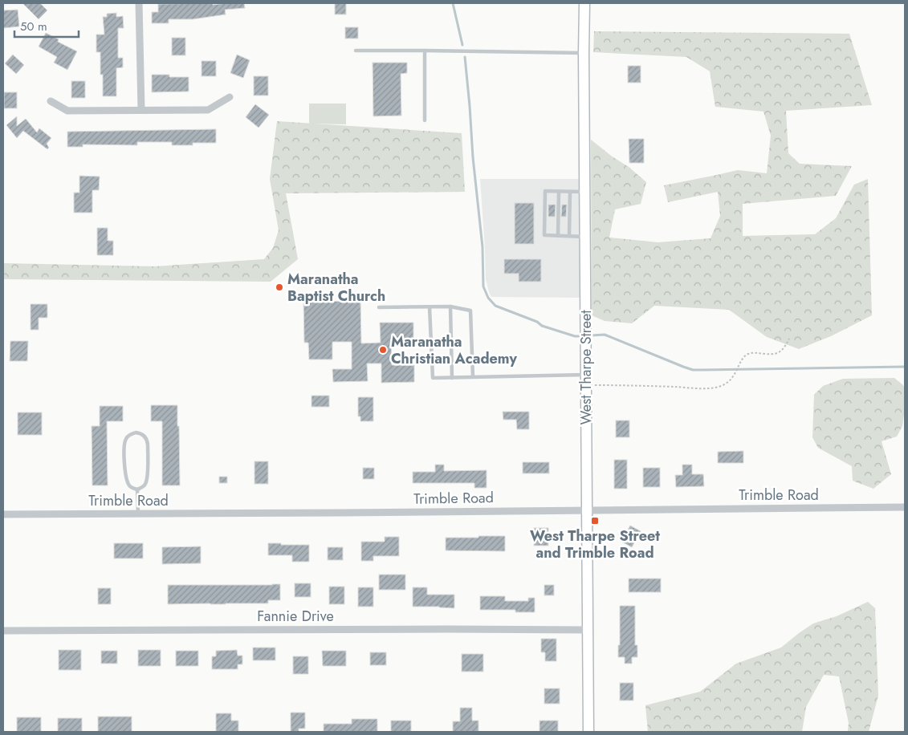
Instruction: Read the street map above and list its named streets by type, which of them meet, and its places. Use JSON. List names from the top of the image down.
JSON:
{
  "streets": {
    "main road": ["West Tharpe Street"],
    "street": ["Trimble Road", "Fannie Drive"]
  },
  "crossings": [
    ["West Tharpe Street", "Trimble Road"],
    ["West Tharpe Street", "Fannie Drive"]
  ],
  "places": {
    "other": ["Maranatha Baptist Church", "Maranatha Christian Academy"],
    "transit": ["West Tharpe Street and Trimble Road"]
  },
  "scale_bar": "50 m"
}
